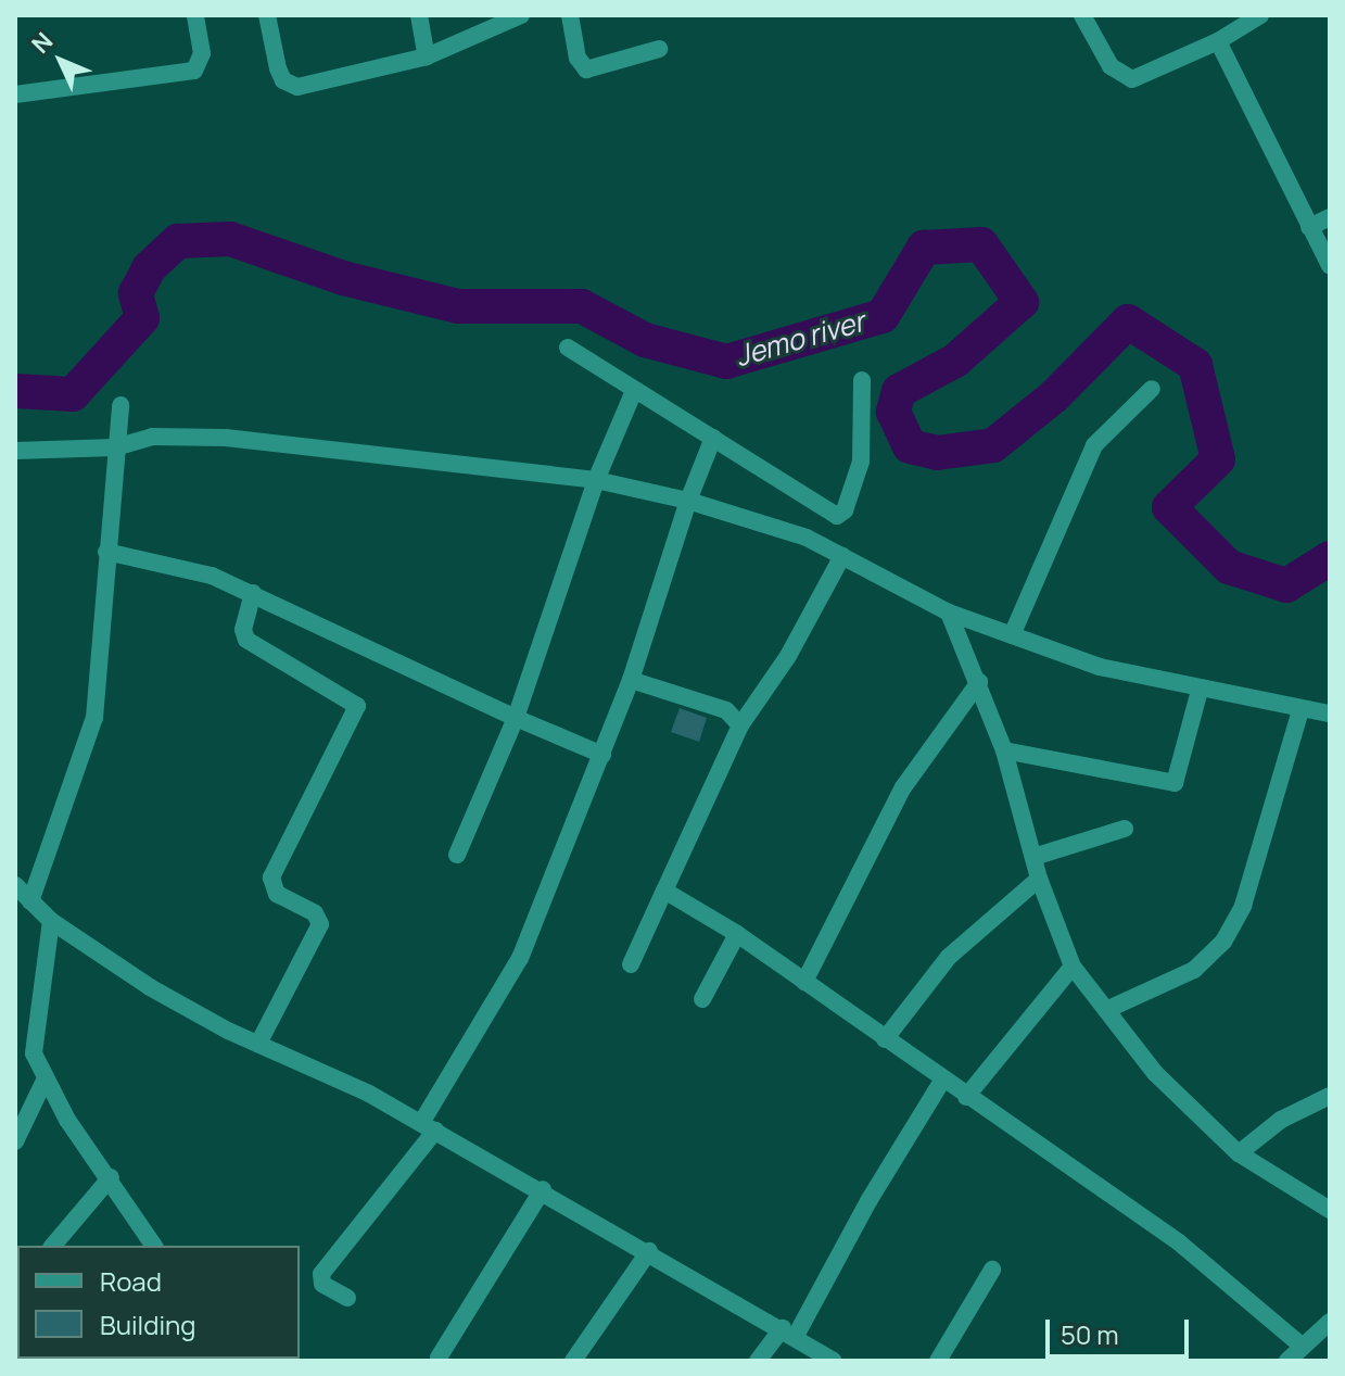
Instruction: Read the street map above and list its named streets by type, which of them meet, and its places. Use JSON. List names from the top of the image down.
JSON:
{
  "water": ["Jemo river"],
  "legend": ["Road", "Building"],
  "scale_bar": "50 m",
  "north": "top left"
}
